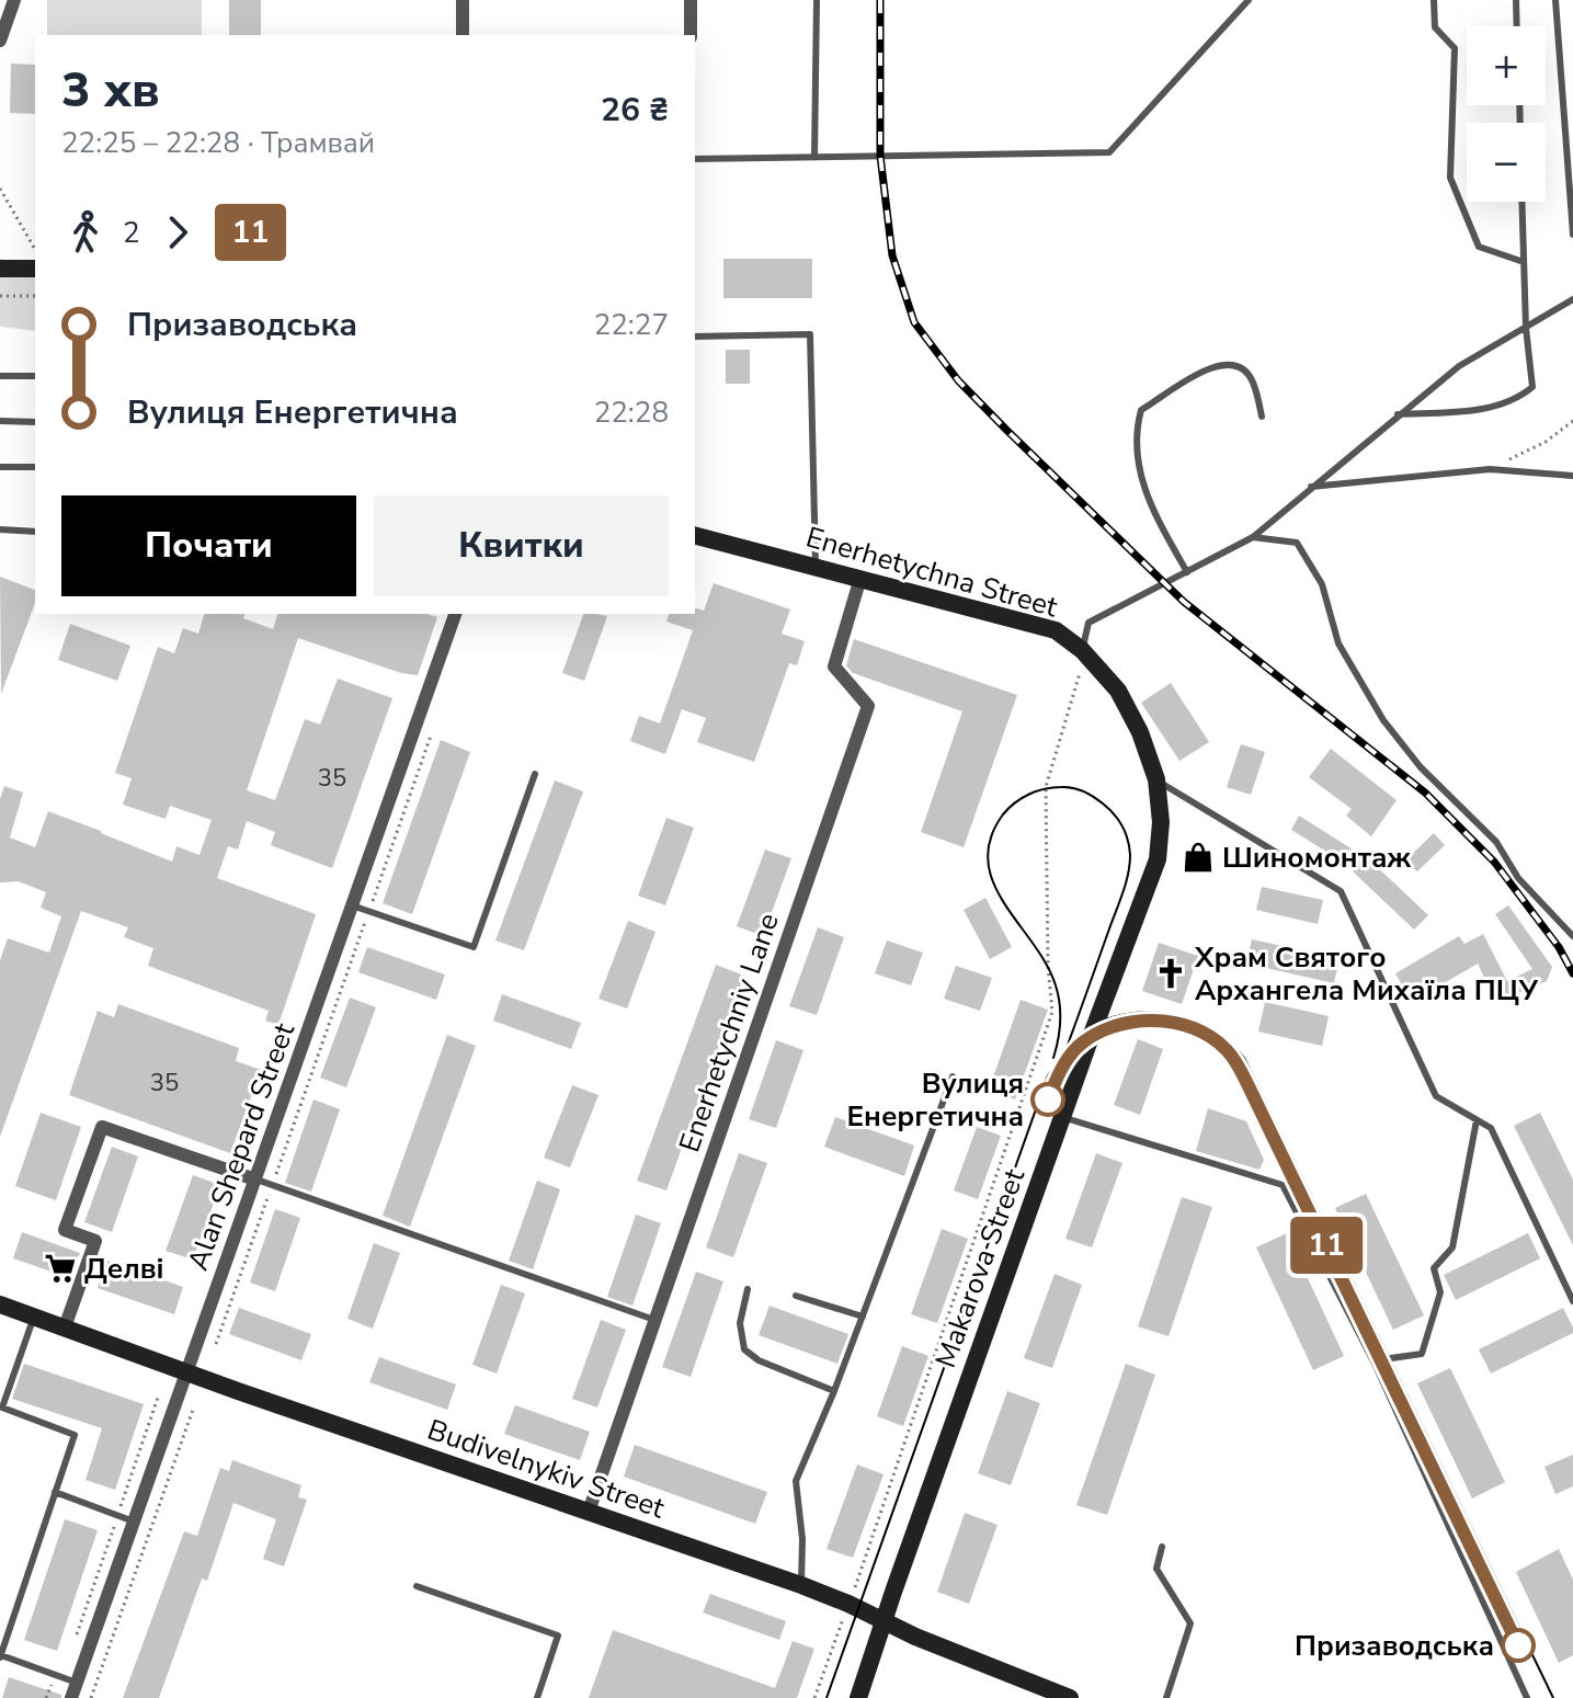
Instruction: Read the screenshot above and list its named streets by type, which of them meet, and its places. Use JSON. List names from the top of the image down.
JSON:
{
  "streets": {
    "main road": ["Enerhetychna Street", "Makarova Street", "Budivelnykiv Street"],
    "street": ["Enerhetychniy Lane", "Alan Shepard Street"]
  },
  "crossings": [
    ["Enerhetychna Street", "Enerhetychniy Lane"],
    ["Enerhetychna Street", "Makarova Street"],
    ["Enerhetychniy Lane", "Budivelnykiv Street"],
    ["Alan Shepard Street", "Budivelnykiv Street"],
    ["Makarova Street", "Budivelnykiv Street"]
  ],
  "places": {
    "shop": ["Шиномонтаж"],
    "church": ["Храм Святого Архангела Михаїла ПЦУ"],
    "other": ["Вулиця Енергетична", "Призаводська"],
    "supermarket": ["Делві"]
  },
  "lines": ["tram line 11"],
  "house_numbers": ["35", "35"],
  "page": {
    "on_map": "11",
    "map_buttons": ["+", "−"],
    "heading": ["3 хв", "22:25 – 22:28 · Трамвай", "26 ₴"],
    "legs": ["2", "11"],
    "list": [
      {
        "name": "Призаводська",
        "value": "22:27"
      },
      {
        "name": "Вулиця Енергетична",
        "value": "22:28"
      }
    ],
    "buttons": ["Почати", "Квитки"]
  }
}
